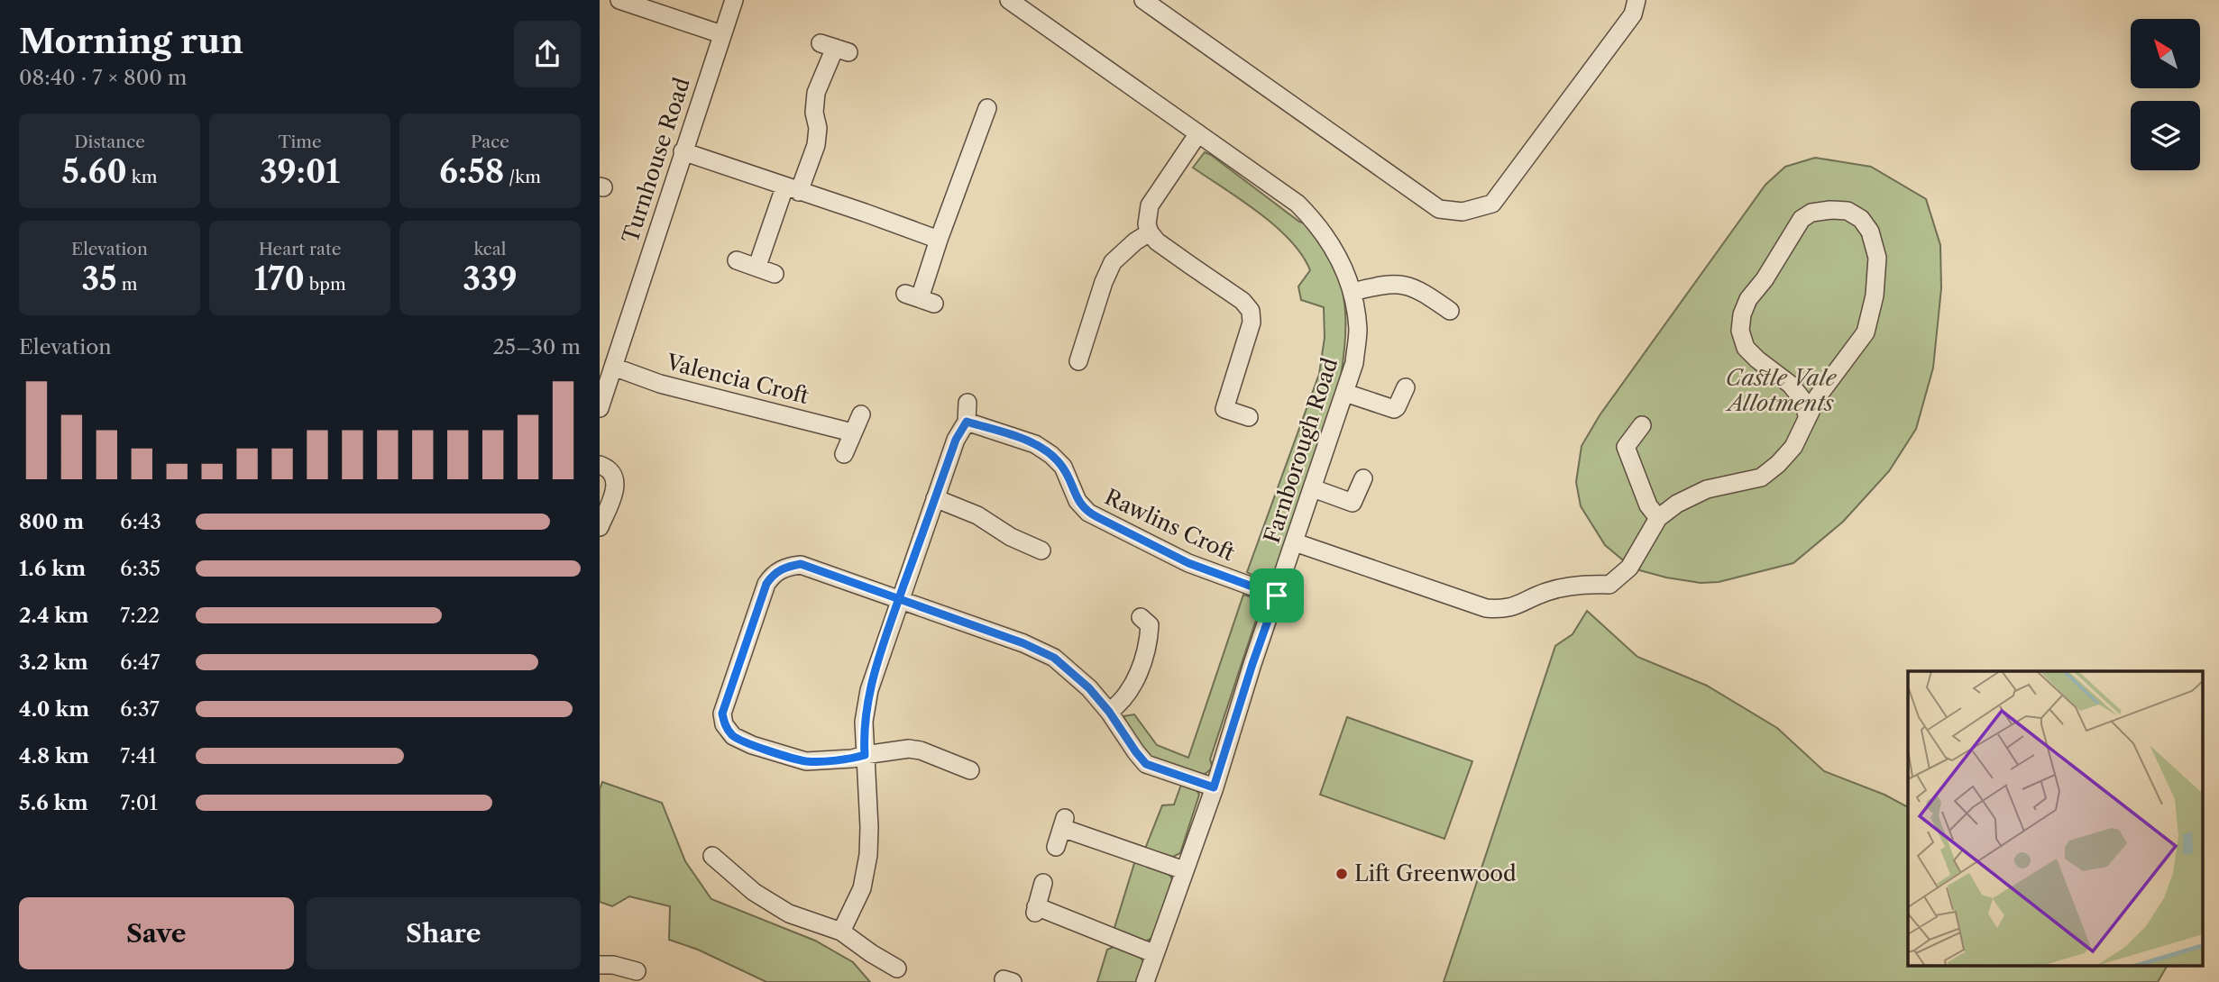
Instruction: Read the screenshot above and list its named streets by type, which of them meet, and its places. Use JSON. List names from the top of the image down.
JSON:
{
  "streets": {
    "street": [
      "Turnhouse Road",
      "Valencia Croft",
      "Farnborough Road",
      "Rawlins Croft"
    ]
  },
  "crossings": [
    ["Turnhouse Road", "Valencia Croft"],
    ["Farnborough Road", "Rawlins Croft"]
  ],
  "parks": ["Castle Vale Allotments"],
  "places": ["Lift Greenwood"],
  "north": "top left",
  "page": {
    "heading": ["Morning run", "08:40 · 7 × 800 m"],
    "stats": [
      ["Distance", "5.60 km"],
      ["Time", "39:01"],
      ["Pace", "6:58 /km"],
      ["Elevation", "35 m"],
      ["Heart rate", "170 bpm"],
      ["kcal", "339"]
    ],
    "chart": ["Elevation", "25–30 m"],
    "list": [
      {
        "name": "800 m",
        "note": "6:43"
      },
      {
        "name": "1.6 km",
        "note": "6:35"
      },
      {
        "name": "2.4 km",
        "note": "7:22"
      },
      {
        "name": "3.2 km",
        "note": "6:47"
      },
      {
        "name": "4.0 km",
        "note": "6:37"
      },
      {
        "name": "4.8 km",
        "note": "7:41"
      },
      {
        "name": "5.6 km",
        "note": "7:01"
      }
    ],
    "buttons": ["Save", "Share"]
  }
}
